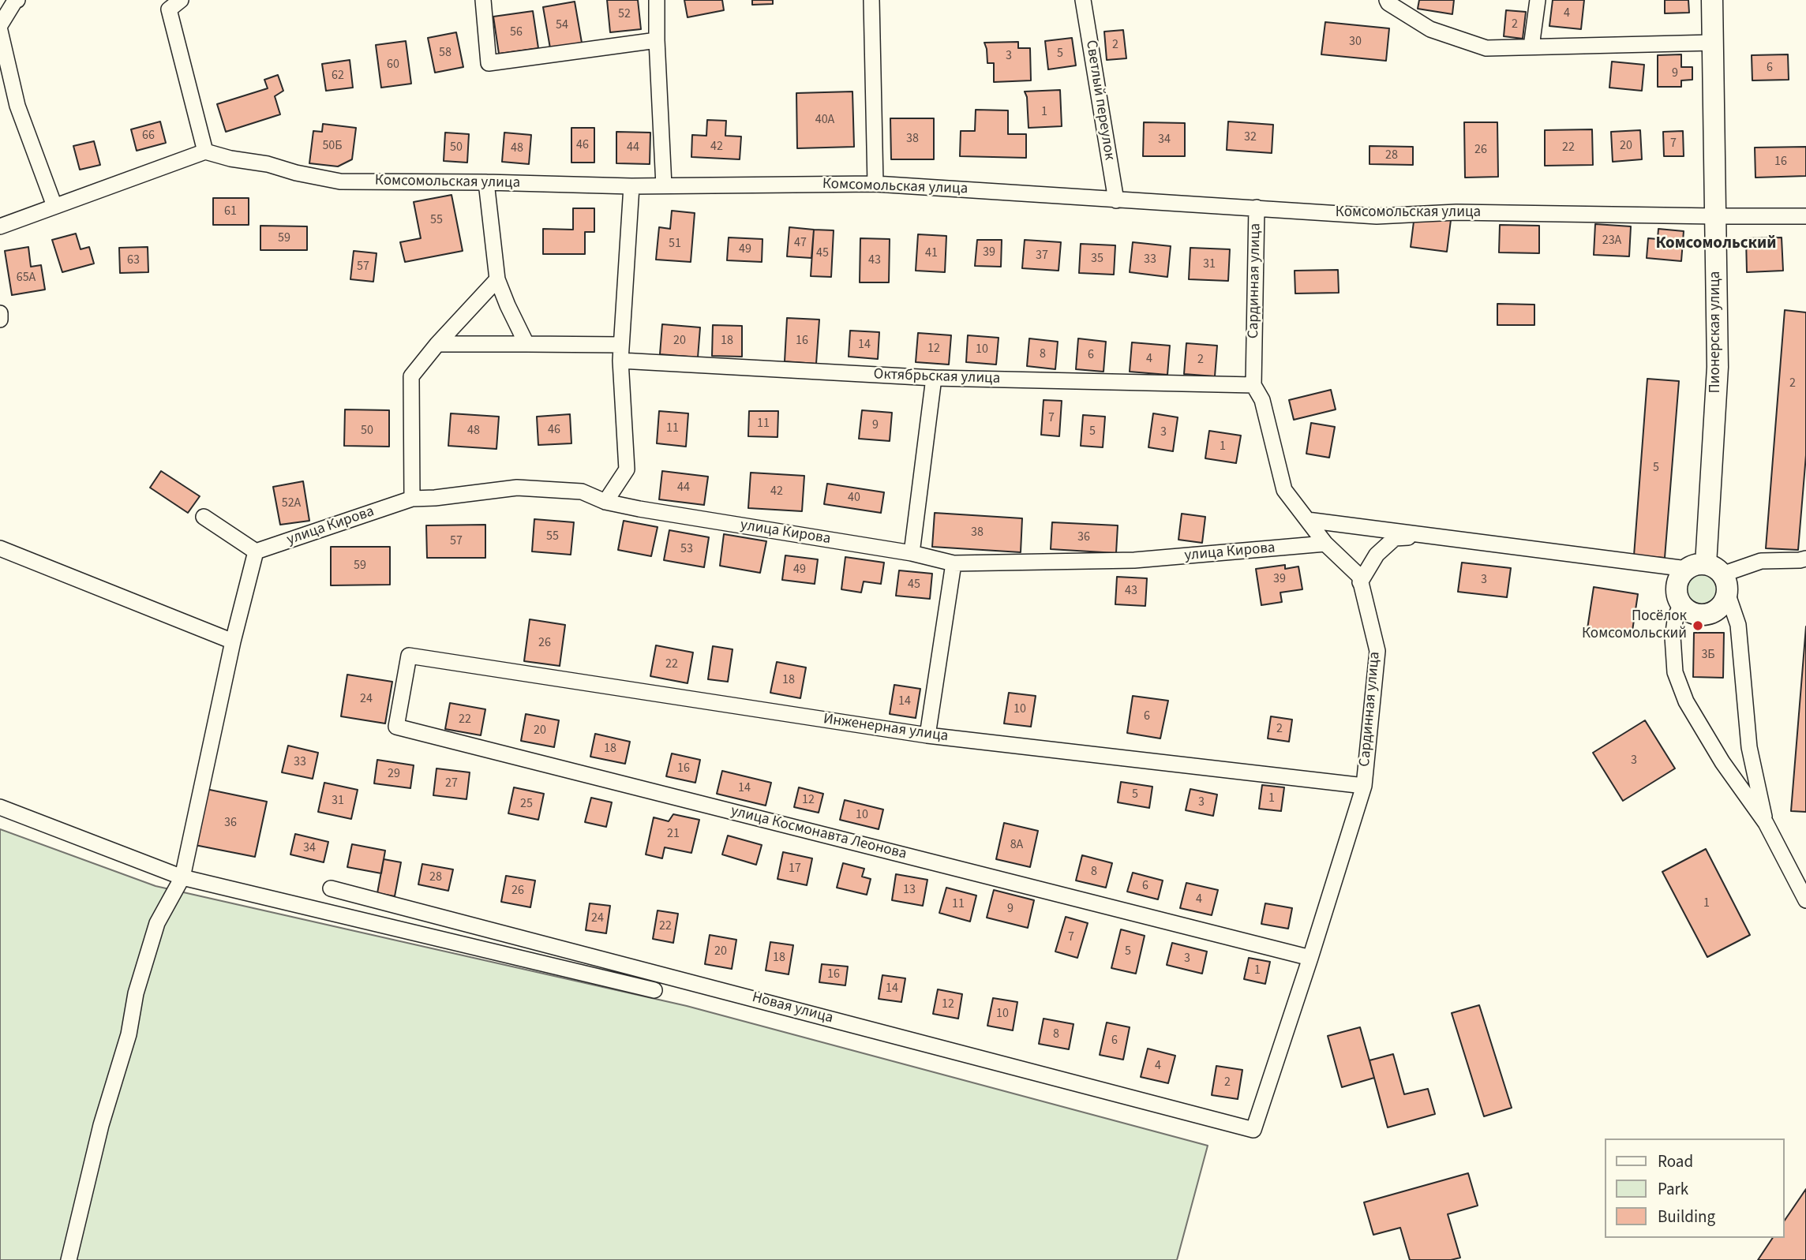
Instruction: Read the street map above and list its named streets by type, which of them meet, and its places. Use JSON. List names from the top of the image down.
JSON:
{
  "streets": {
    "street": [
      "Светлый переулок",
      "Комсомольская улица",
      "Сардинная улица",
      "Пионерская улица",
      "Октябрьская улица",
      "улица Кирова",
      "Инженерная улица",
      "улица Космонавта Леонова",
      "Новая улица"
    ]
  },
  "crossings": [
    ["Светлый переулок", "Комсомольская улица"],
    ["Комсомольская улица", "Сардинная улица"],
    ["Комсомольская улица", "Пионерская улица"],
    ["Сардинная улица", "Октябрьская улица"],
    ["Сардинная улица", "улица Кирова"],
    ["Сардинная улица", "Инженерная улица"],
    ["Сардинная улица", "улица Космонавта Леонова"],
    ["Сардинная улица", "Новая улица"],
    ["Инженерная улица", "улица Космонавта Леонова"]
  ],
  "districts": ["Комсомольский"],
  "places": ["Посёлок Комсомольский"],
  "house_numbers": [
    "4",
    "52",
    "2",
    "54",
    "56",
    "30",
    "2",
    "58",
    "5",
    "3",
    "60",
    "6",
    "9",
    "62",
    "1",
    "40А",
    "66",
    "32",
    "38",
    "34",
    "7",
    "46",
    "50Б",
    "20",
    "42",
    "50",
    "44",
    "22",
    "48",
    "26",
    "28",
    "16",
    "61",
    "55",
    "59",
    "23А",
    "47",
    "51",
    "49",
    "39",
    "45",
    "41",
    "37",
    "35",
    "33",
    "63",
    "43",
    "31",
    "57",
    "65А",
    "20",
    "18",
    "16",
    "14",
    "12",
    "10",
    "8",
    "6",
    "4",
    "2",
    "2",
    "7",
    "11",
    "9",
    "11",
    "46",
    "50",
    "48",
    "5",
    "3",
    "1",
    "5",
    "44",
    "42",
    "40",
    "52А",
    "38",
    "55",
    "36",
    "57",
    "53",
    "59",
    "49",
    "39",
    "3",
    "45",
    "43",
    "26",
    "3Б",
    "22",
    "18",
    "24",
    "14",
    "10",
    "6",
    "22",
    "2",
    "20",
    "18",
    "3",
    "33",
    "16",
    "29",
    "27",
    "14",
    "5",
    "1",
    "12",
    "31",
    "3",
    "25",
    "10",
    "36",
    "21",
    "8А",
    "34",
    "17",
    "8",
    "28",
    "6",
    "13",
    "26",
    "4",
    "1",
    "11",
    "9",
    "24",
    "22",
    "7",
    "20",
    "5",
    "18",
    "3",
    "1",
    "16",
    "14",
    "12",
    "10",
    "8",
    "6",
    "4",
    "2"
  ],
  "legend": ["Road", "Park", "Building"]
}
